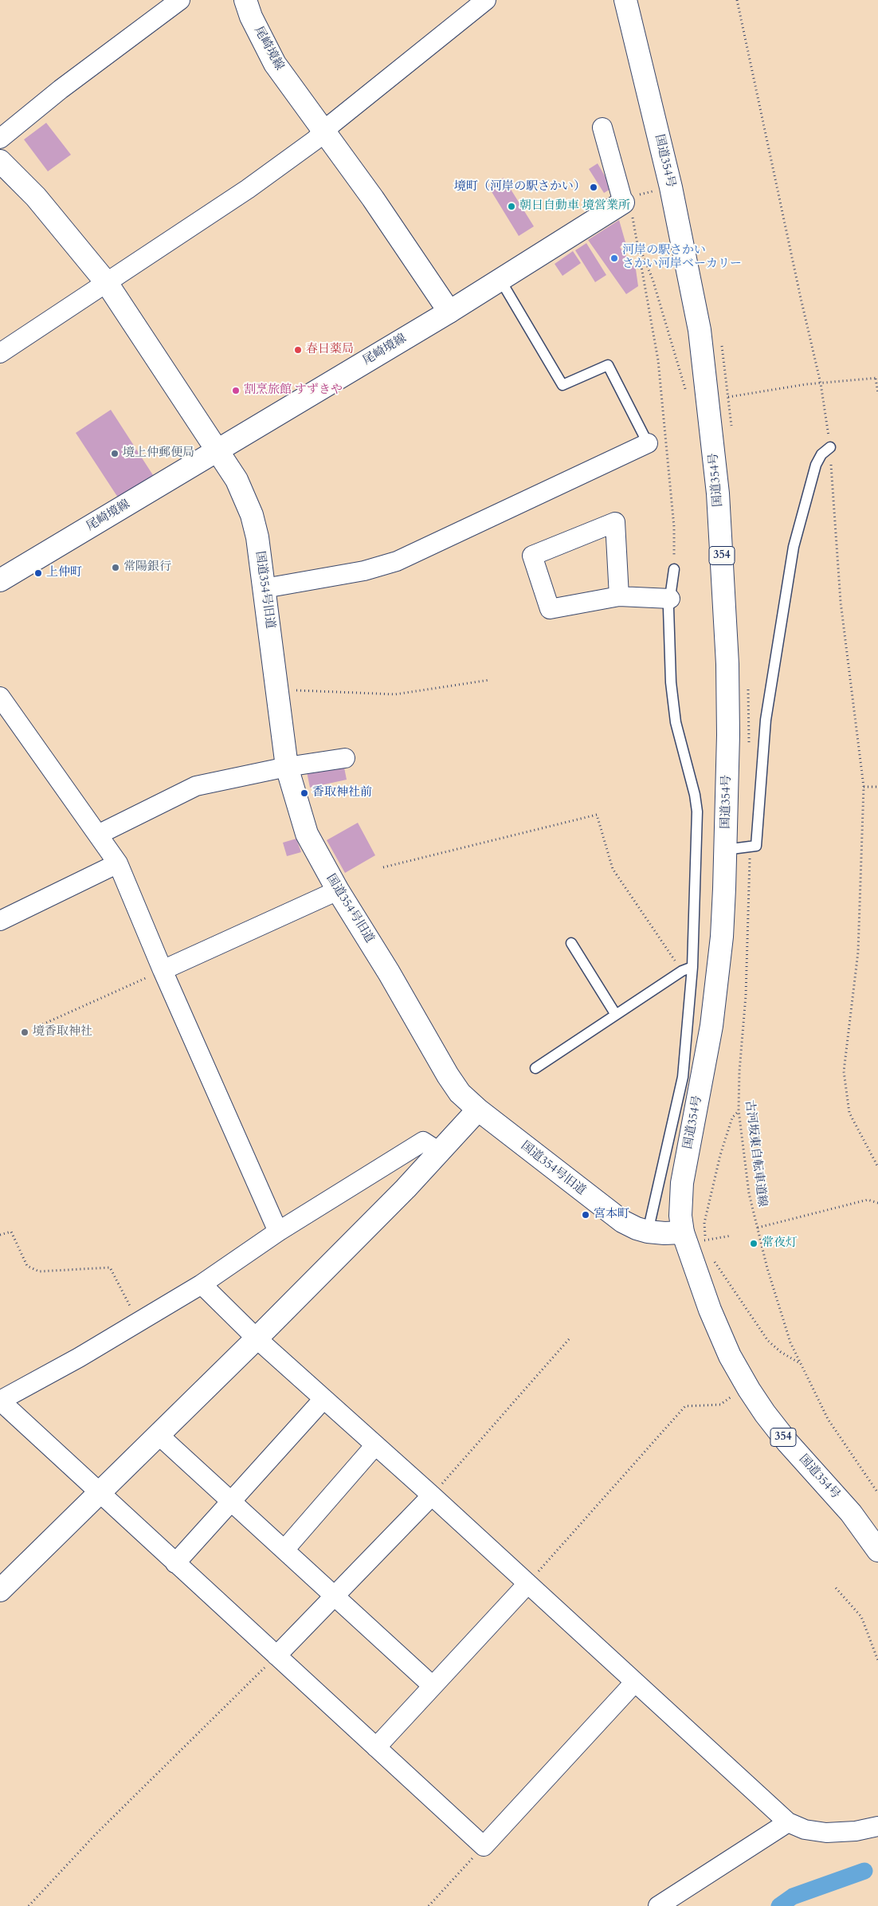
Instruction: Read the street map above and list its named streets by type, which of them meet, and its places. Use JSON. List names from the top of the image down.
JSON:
{
  "streets": {
    "main road": [
      "尾崎境線",
      "国道354号",
      "354",
      "国道354号旧道"
    ],
    "path": ["古河坂東自転車道線"]
  },
  "crossings": [
    ["尾崎境線", "国道354号旧道"],
    ["国道354号", "国道354号旧道"]
  ],
  "places": [
    "境町（河岸の駅さかい）",
    "朝日自動車 境営業所",
    "河岸の駅さかい さかい河岸ベーカリー",
    "春日薬局",
    "割烹旅館 すずきや",
    "境上仲郵便局",
    "常陽銀行",
    "上仲町",
    "香取神社前",
    "境香取神社",
    "宮本町",
    "常夜灯"
  ]
}
